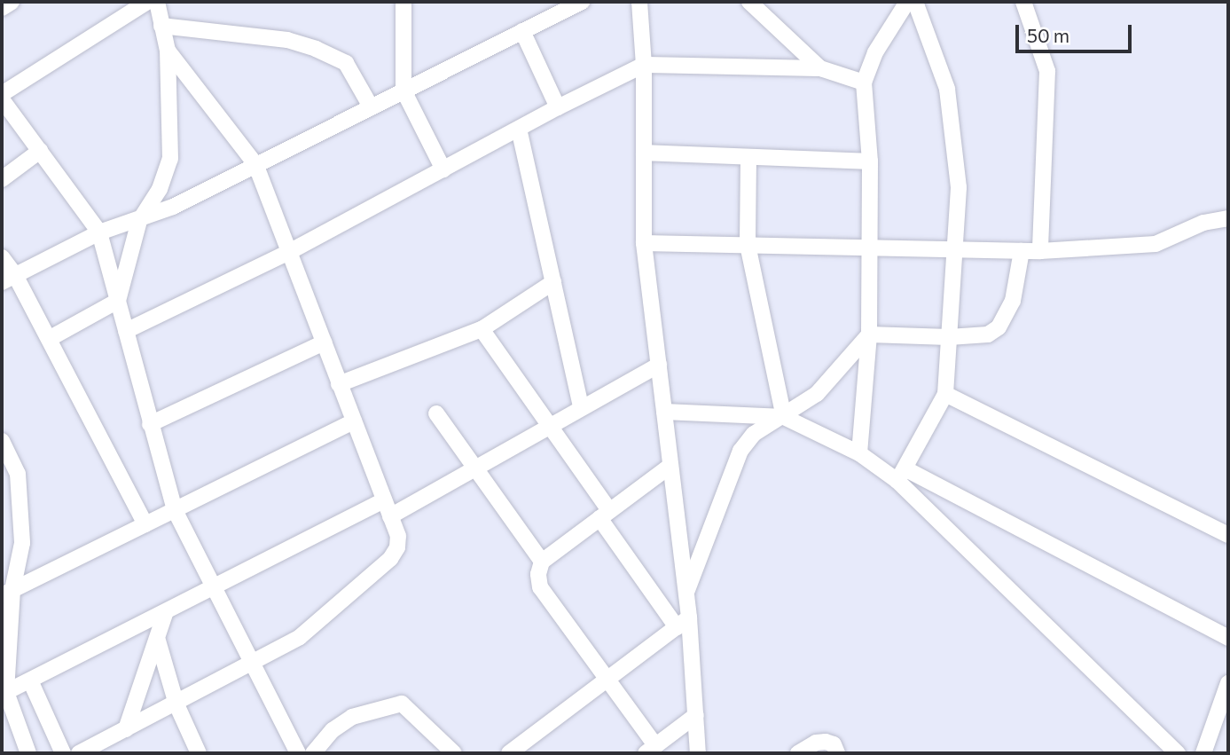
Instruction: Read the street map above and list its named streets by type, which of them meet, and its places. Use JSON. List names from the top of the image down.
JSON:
{
  "scale_bar": "50 m"
}
